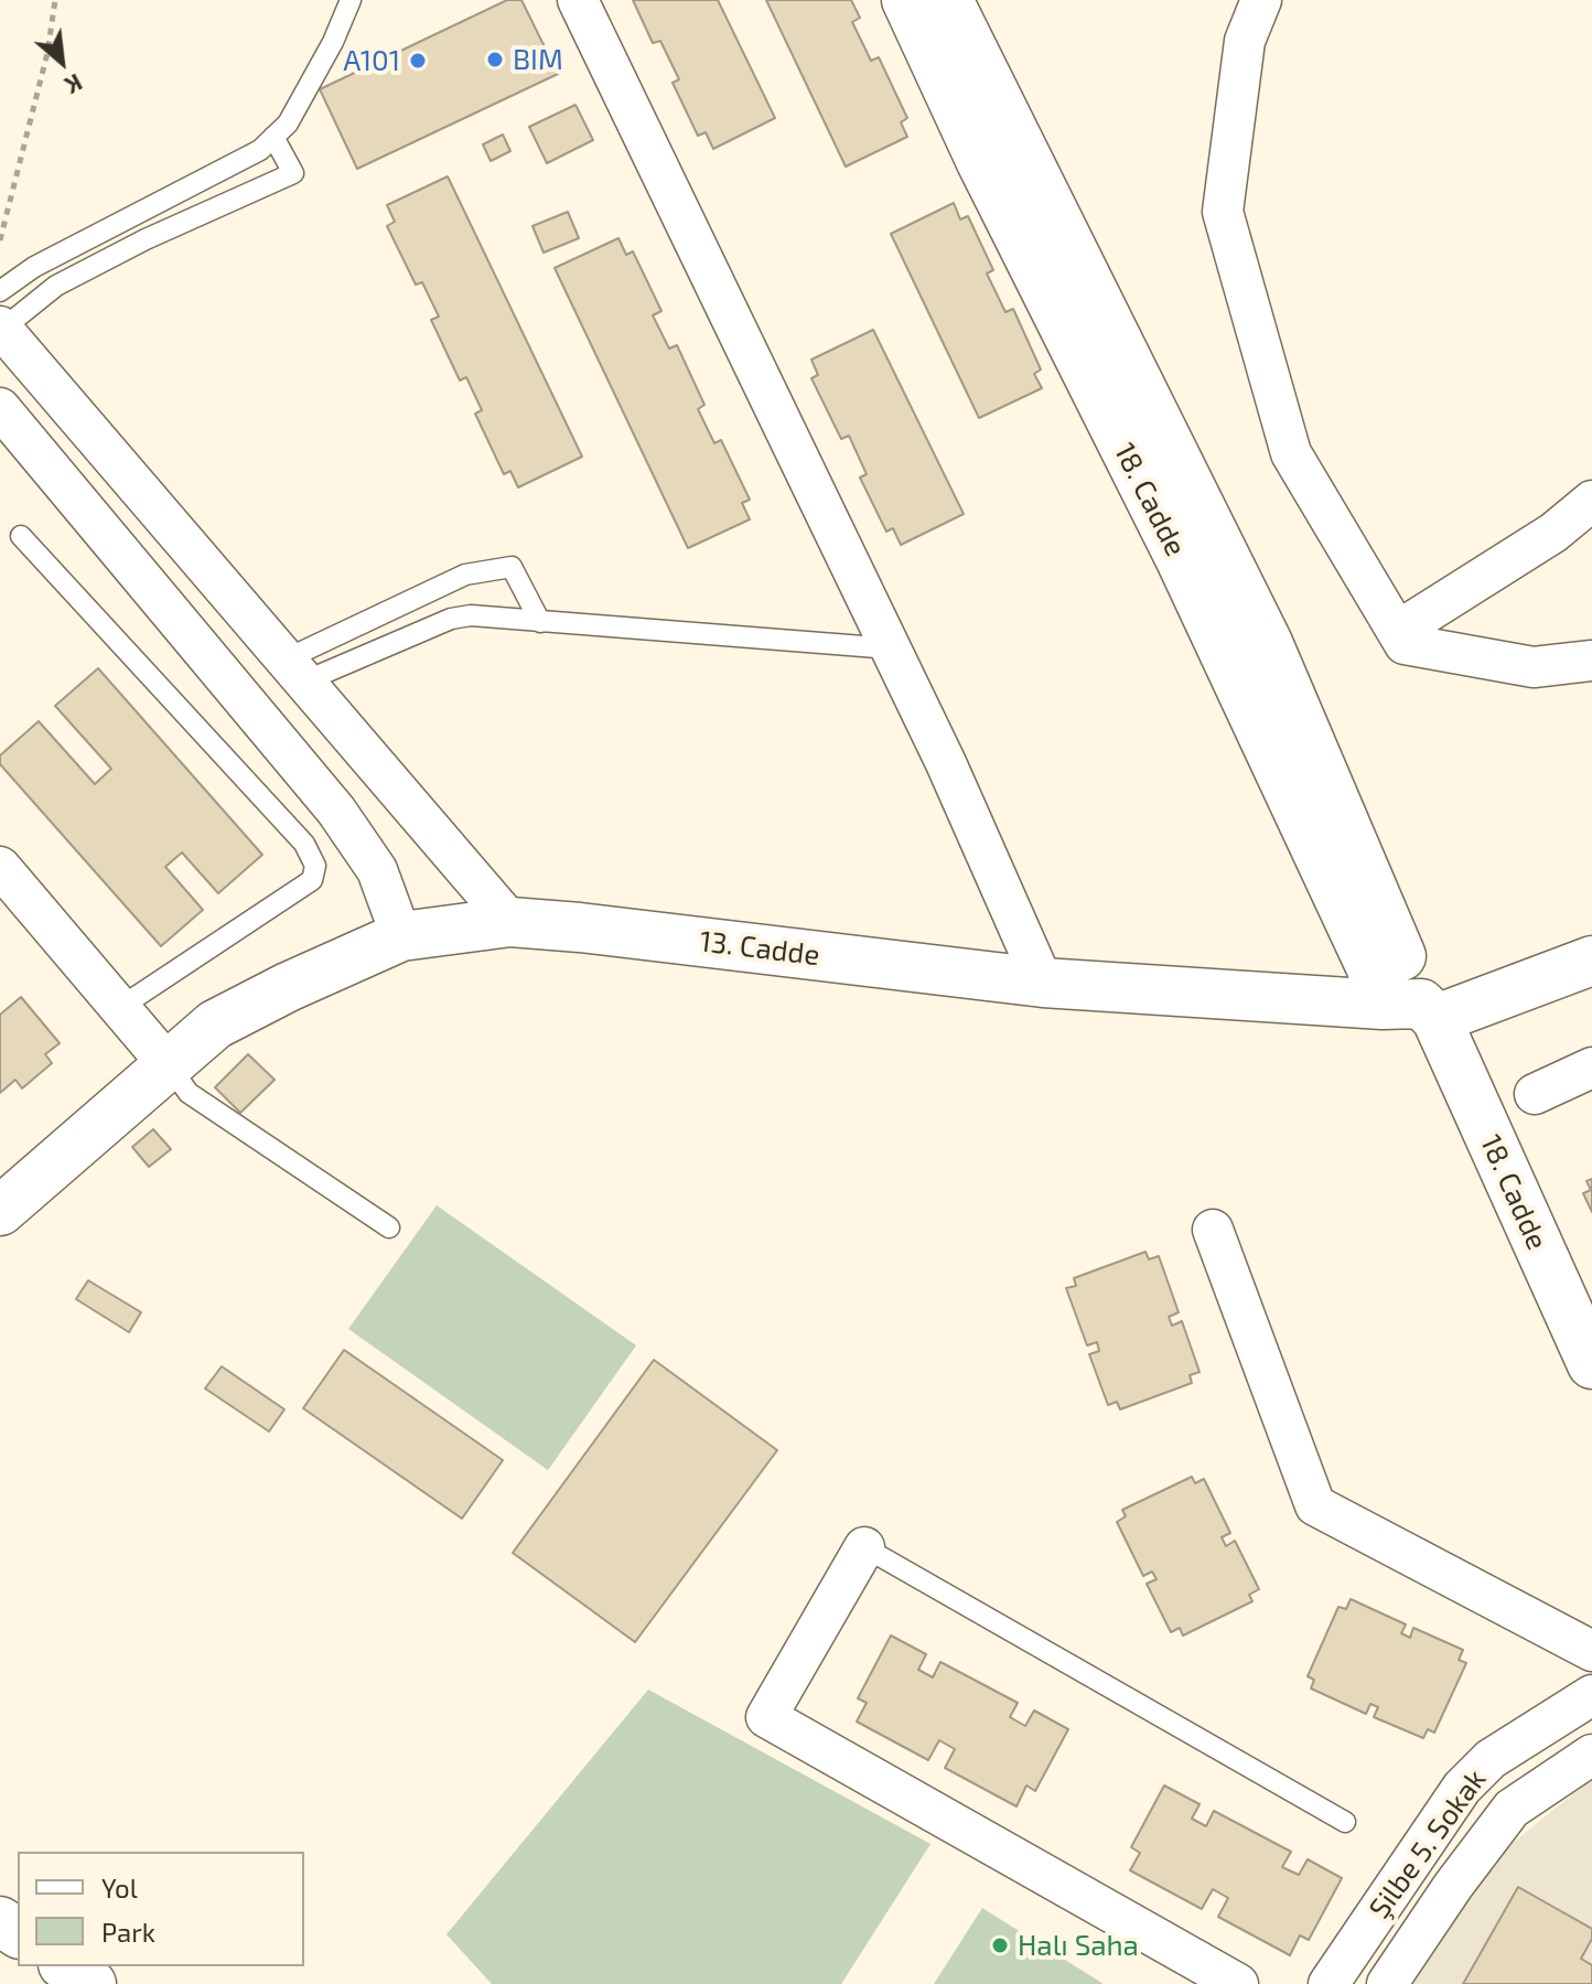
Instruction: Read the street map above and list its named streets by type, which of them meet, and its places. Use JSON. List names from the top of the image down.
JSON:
{
  "streets": {
    "street": ["18. Cadde", "13. Cadde", "Şilbe 5. Sokak"]
  },
  "crossings": [
    ["18. Cadde", "13. Cadde"]
  ],
  "places": ["BIM", "A101", "Halı Saha"],
  "legend": ["Yol", "Park"],
  "north": "bottom right"
}
